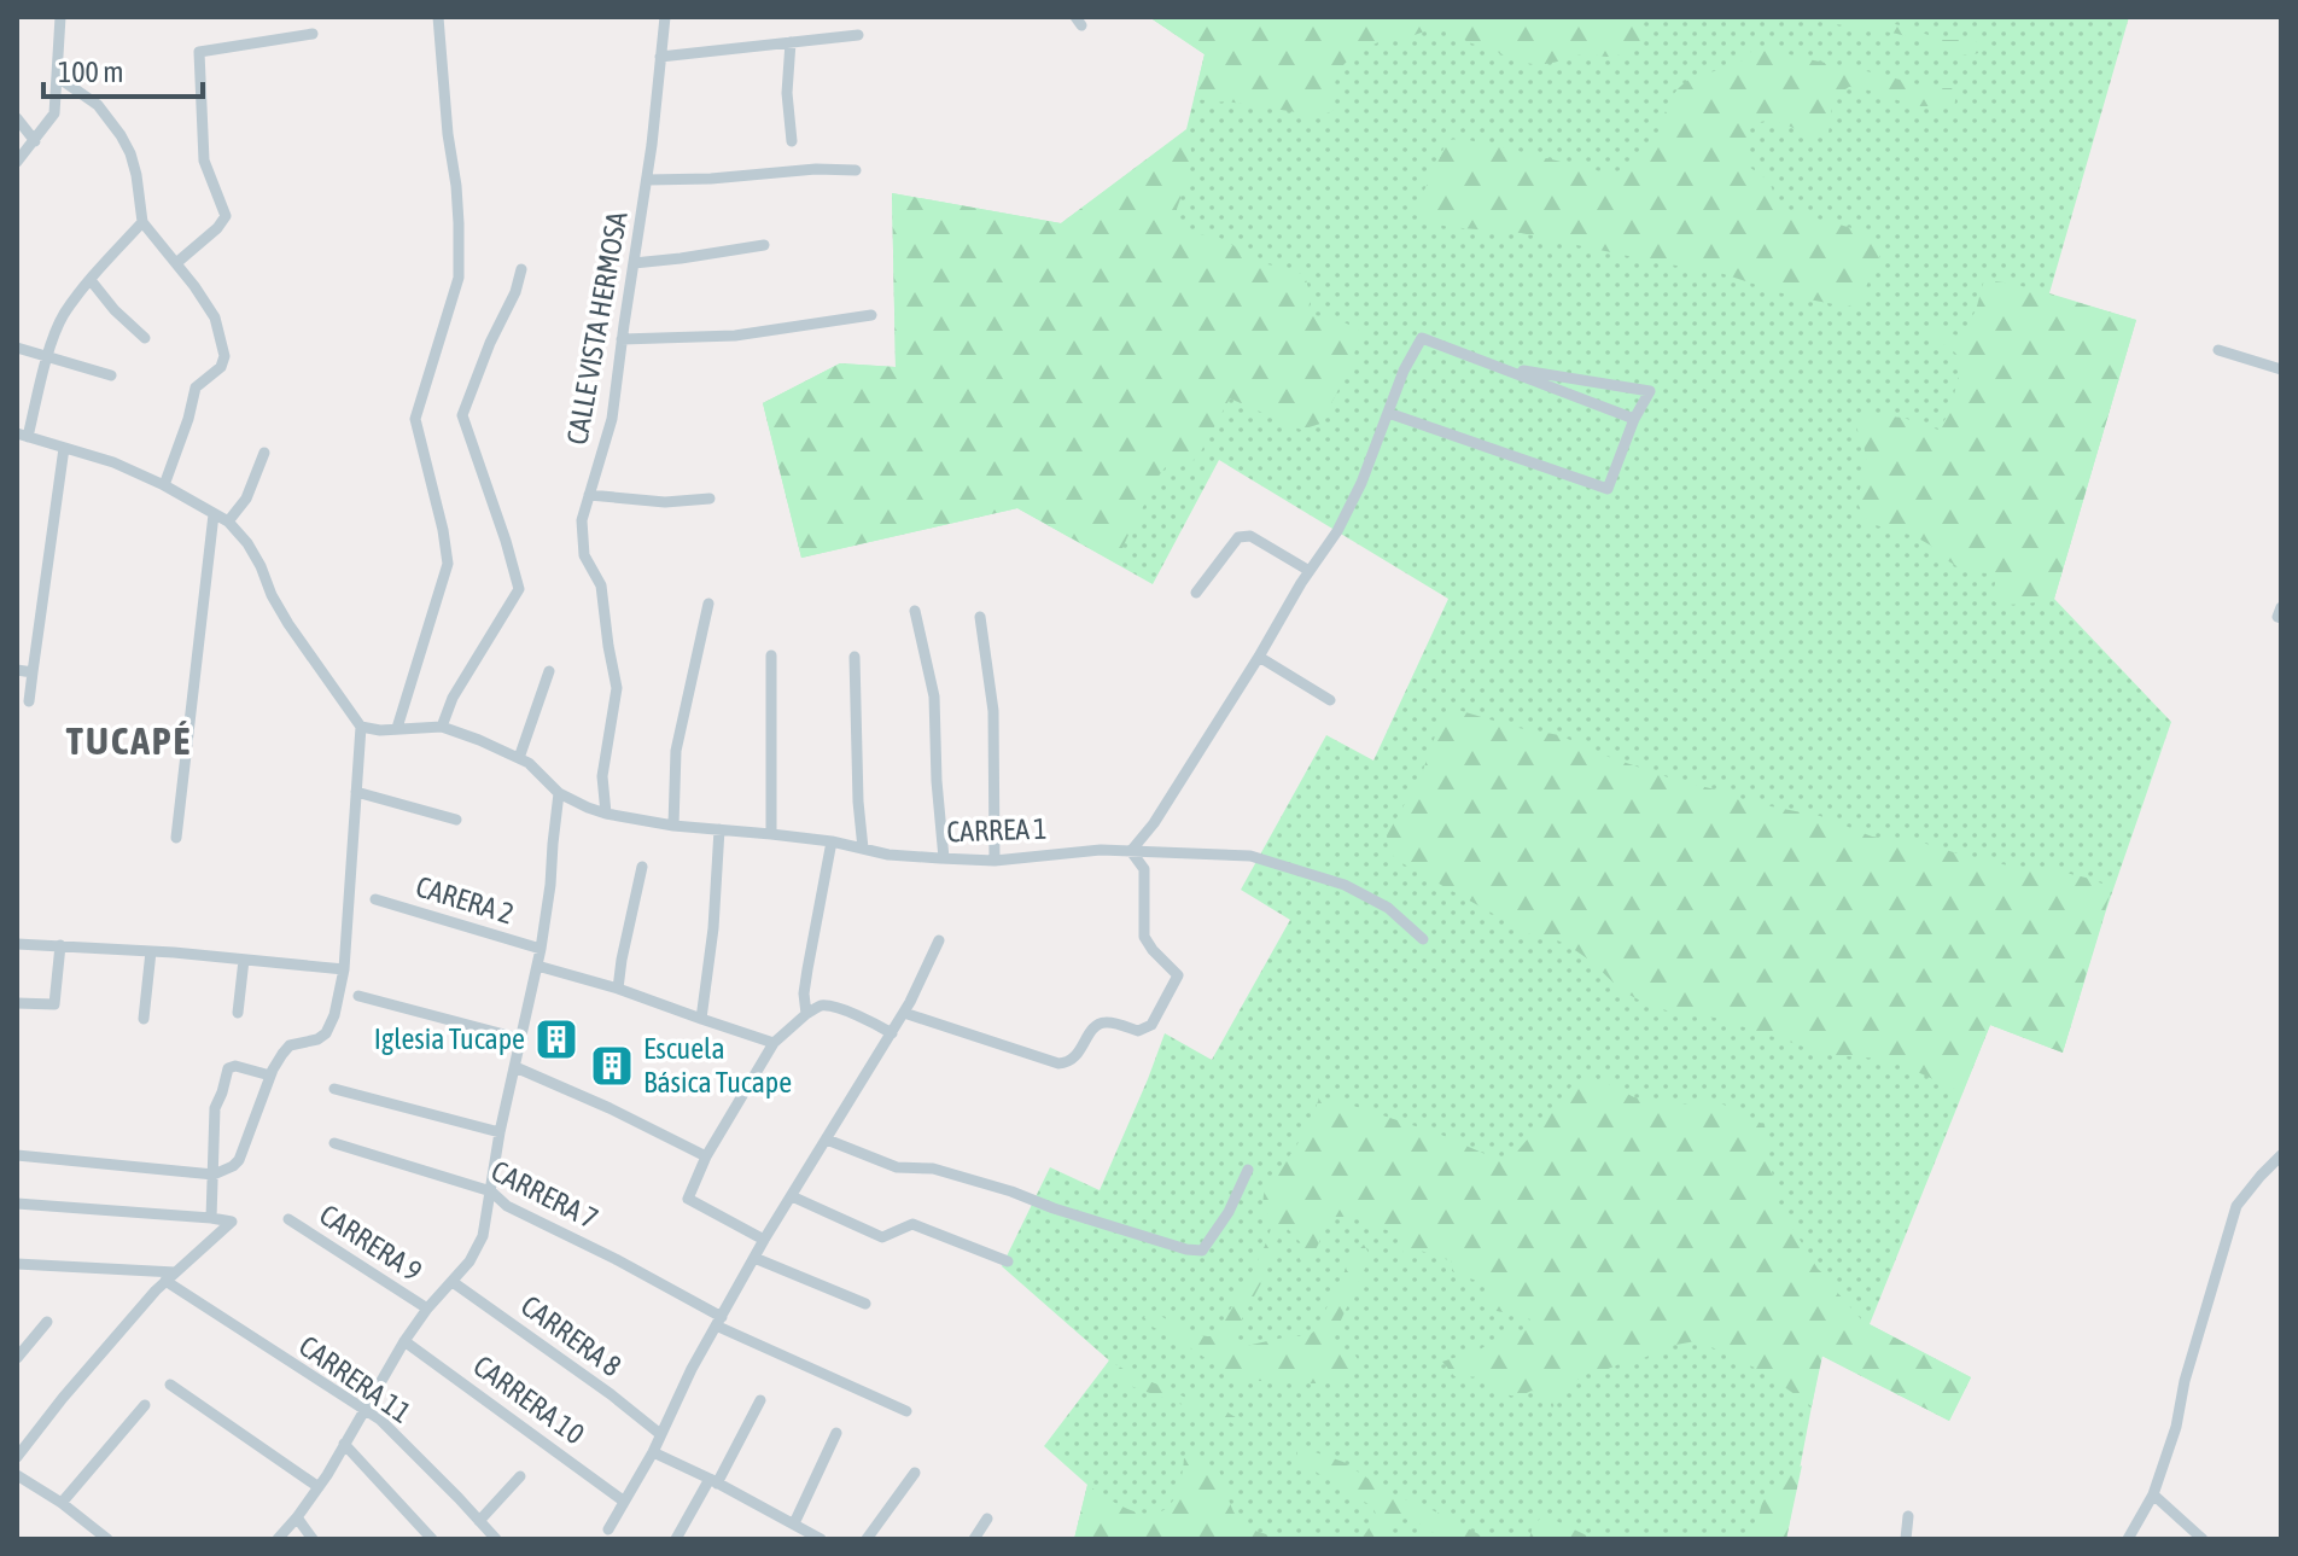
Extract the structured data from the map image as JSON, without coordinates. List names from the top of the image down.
{
  "streets": {
    "street": [
      "CALLE VISTA HERMOSA",
      "CARREA 1",
      "CARERA 2",
      "CARRERA 7",
      "CARRERA 9",
      "CARRERA 8",
      "CARRERA 11",
      "CARRERA 10"
    ]
  },
  "crossings": [
    ["CALLE VISTA HERMOSA", "CARREA 1"]
  ],
  "districts": ["TUCAPÉ"],
  "places": {
    "building": ["Iglesia Tucape", "Escuela Básica Tucape"]
  },
  "scale_bar": "100 m"
}
